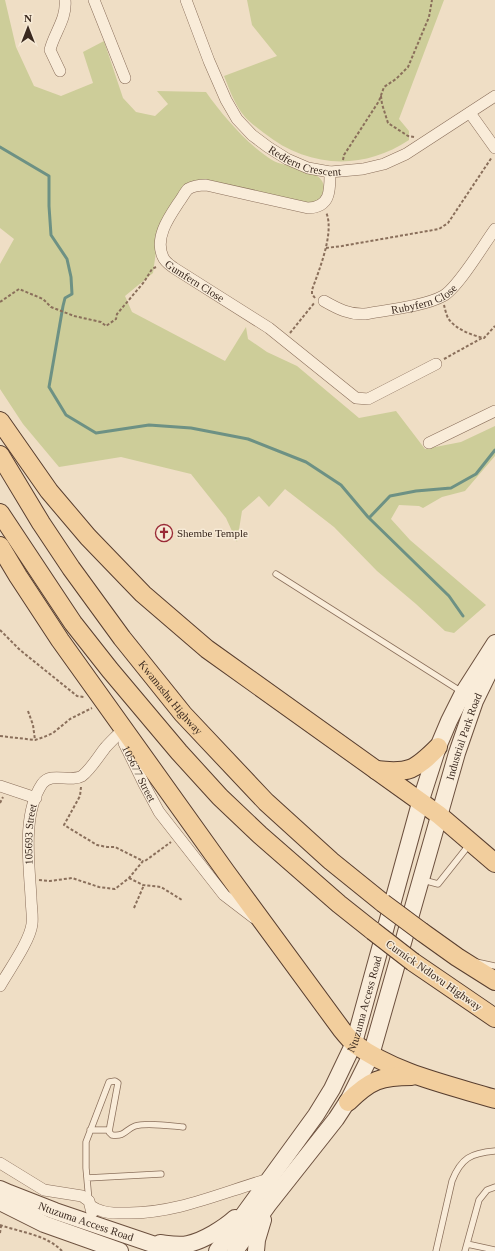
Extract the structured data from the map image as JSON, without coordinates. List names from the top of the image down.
{
  "streets": {
    "main road": ["Kwamashu Highway", "Curnick Ndlovu Highway"],
    "street": [
      "Redfern Crescent",
      "Gumfern Close",
      "Rubyfern Close",
      "Industrial Park Road",
      "105677 Street",
      "105693 Street",
      "Ntuzuma Access Road"
    ]
  },
  "crossings": [
    ["Industrial Park Road", "Ntuzuma Access Road"]
  ],
  "places": {
    "church": ["Shembe Temple"]
  },
  "north": "top"
}
